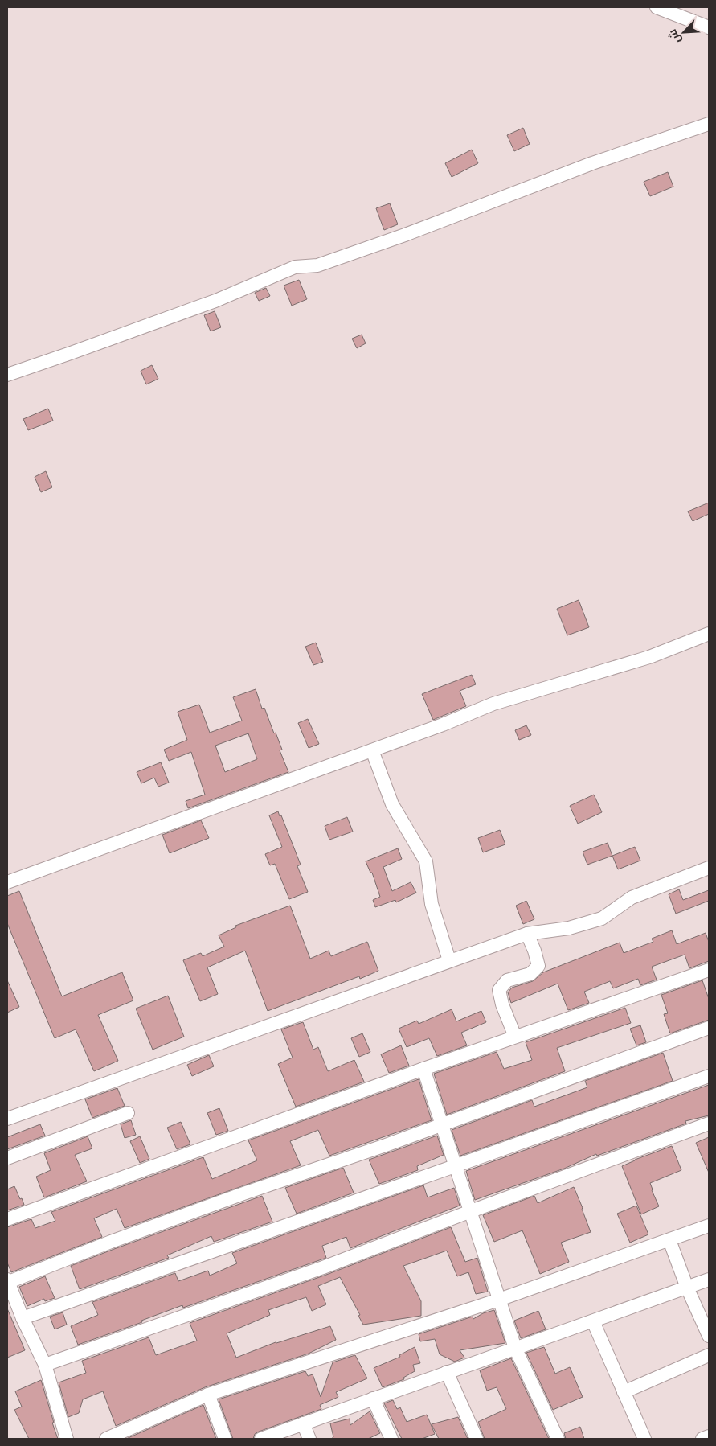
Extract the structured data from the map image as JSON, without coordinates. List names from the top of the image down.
{
  "north": "bottom left"
}
